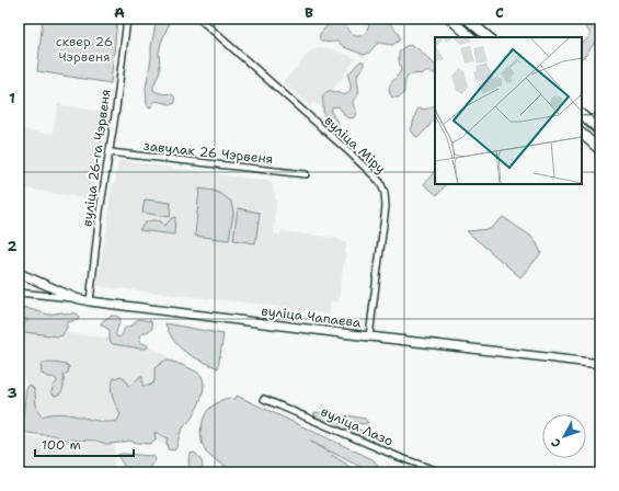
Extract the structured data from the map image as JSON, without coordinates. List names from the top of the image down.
{
  "streets": {
    "street": [
      "вуліца Міру",
      "завулак 26 Чэрвеня",
      "вуліца 26-га Чэрвеня",
      "вуліца Чапаева",
      "вуліца Лазо"
    ]
  },
  "crossings": [
    ["вуліца Міру", "вуліца Чапаева"],
    ["завулак 26 Чэрвеня", "вуліца 26-га Чэрвеня"],
    ["вуліца 26-га Чэрвеня", "вуліца Чапаева"]
  ],
  "parks": ["сквер 26 Чэрвеня"],
  "scale_bar": "100 m",
  "north": "bottom left",
  "grid": {
    "columns": ["A", "B", "C"],
    "rows": ["1", "2", "3"]
  }
}
